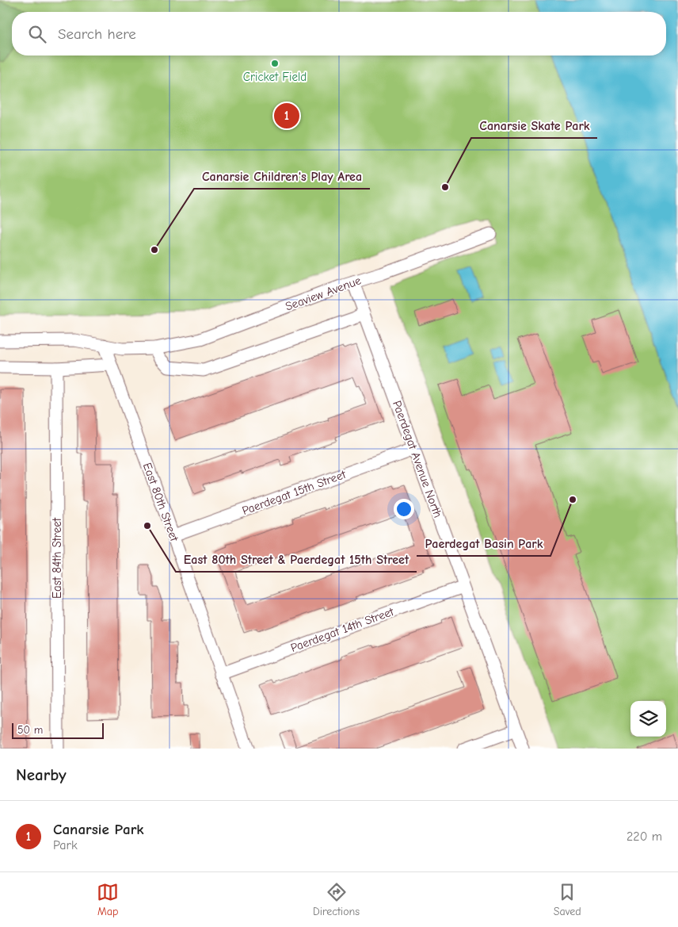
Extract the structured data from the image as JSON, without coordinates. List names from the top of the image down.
{
  "streets": {
    "street": [
      "Seaview Avenue",
      "Paerdegat Avenue North",
      "Paerdegat 15th Street",
      "East 80th Street",
      "East 84th Street",
      "Paerdegat 14th Street"
    ]
  },
  "crossings": [
    ["Seaview Avenue", "Paerdegat Avenue North"],
    ["Seaview Avenue", "East 80th Street"],
    ["Paerdegat Avenue North", "Paerdegat 15th Street"],
    ["Paerdegat Avenue North", "Paerdegat 14th Street"],
    ["Paerdegat 15th Street", "East 80th Street"],
    ["East 80th Street", "Paerdegat 14th Street"]
  ],
  "places": [
    "Cricket Field",
    "Canarsie Skate Park",
    "Canarsie Children's Play Area",
    "Paerdegat Basin Park",
    "East 80th Street & Paerdegat 15th Street"
  ],
  "scale_bar": "50 m",
  "page": {
    "search": "Search here",
    "pins": "1",
    "scale": "50 m",
    "heading": "Nearby",
    "list": [
      {
        "mark": "1",
        "name": "Canarsie Park",
        "note": "Park",
        "value": "220 m"
      }
    ],
    "nav": ["Map", "Directions", "Saved"]
  }
}
